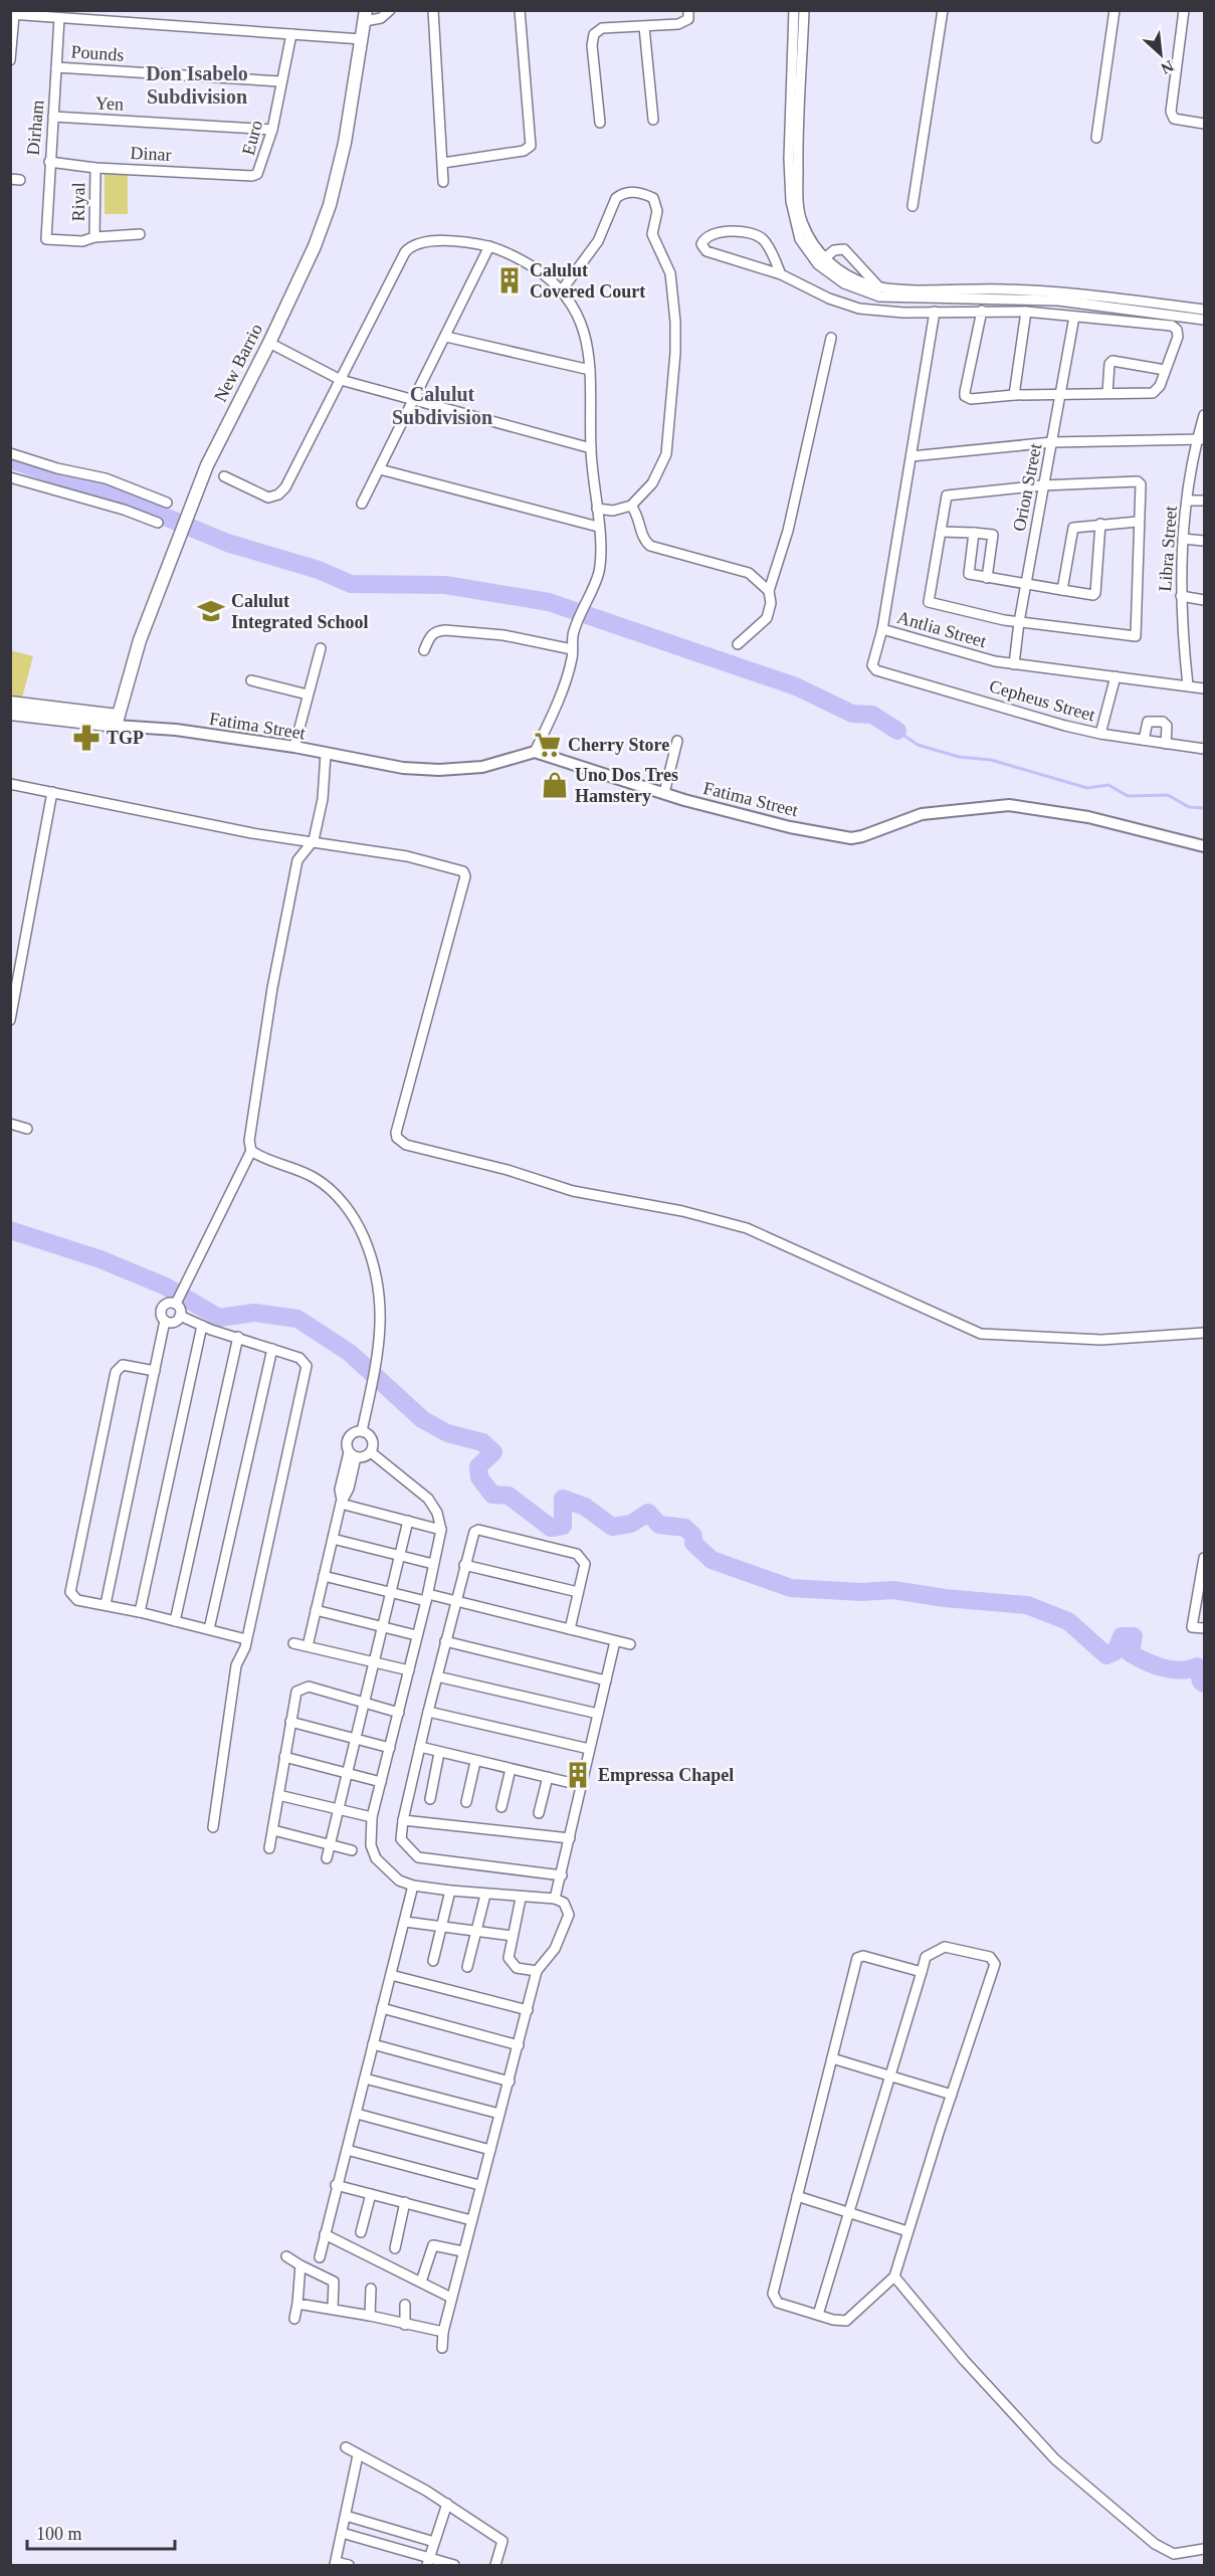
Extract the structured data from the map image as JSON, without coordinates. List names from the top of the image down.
{
  "streets": {
    "main road": ["New Barrio"],
    "street": [
      "Pounds",
      "Yen",
      "Dirham",
      "Euro",
      "Dinar",
      "Riyal",
      "Orion Street",
      "Libra Street",
      "Antlia Street",
      "Cepheus Street",
      "Fatima Street"
    ]
  },
  "crossings": [
    ["Pounds", "Dirham"],
    ["Pounds", "Euro"],
    ["Yen", "Dirham"],
    ["Yen", "Euro"],
    ["Dirham", "Dinar"],
    ["Dirham", "Riyal"],
    ["Euro", "Dinar"],
    ["Dinar", "Riyal"],
    ["New Barrio", "Fatima Street"],
    ["Orion Street", "Antlia Street"],
    ["Libra Street", "Antlia Street"],
    ["Antlia Street", "Cepheus Street"]
  ],
  "districts": ["Don Isabelo Subdivision", "Calulut Subdivision"],
  "places": {
    "building": ["Calulut Covered Court", "Empressa Chapel"],
    "school or university": ["Calulut Integrated School"],
    "pharmacy": ["TGP"],
    "supermarket": ["Cherry Store"],
    "shop": ["Uno Dos Tres Hamstery"]
  },
  "scale_bar": "100 m",
  "north": "bottom right"
}
